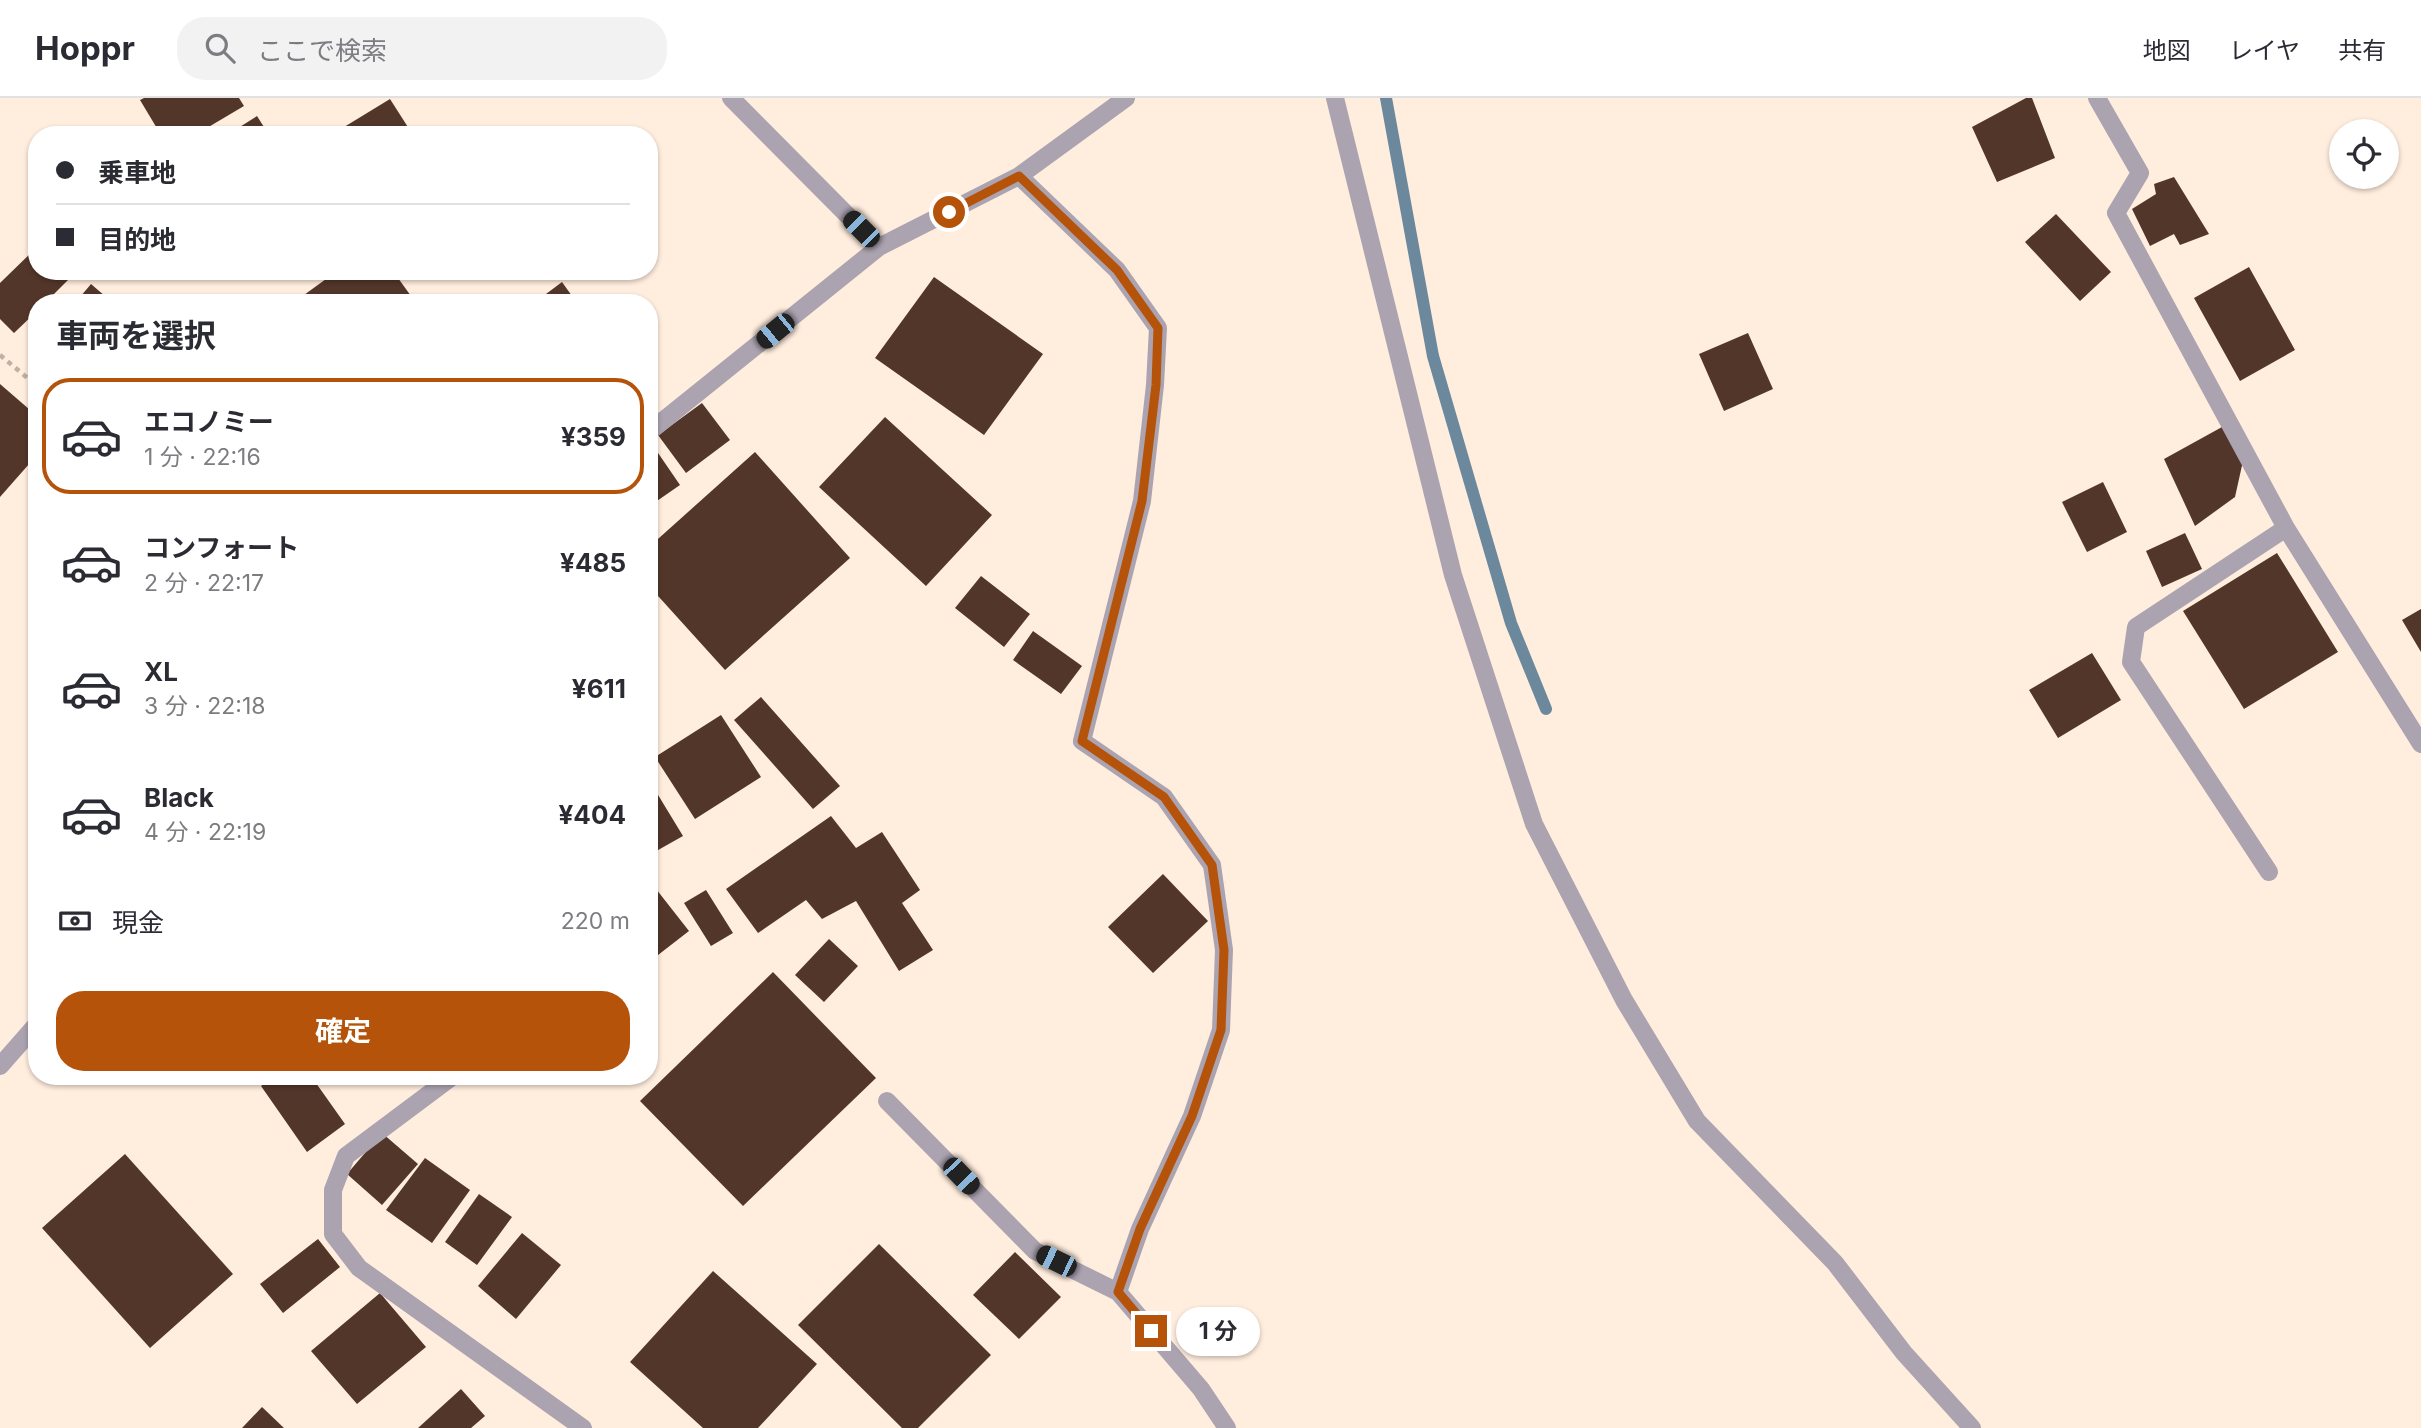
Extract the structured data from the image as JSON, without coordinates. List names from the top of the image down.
{
  "page": {
    "header": "Hoppr",
    "search": "ここで検索",
    "nav": ["地図", "レイヤ", "共有"],
    "banner": ["乗車地", "目的地"],
    "heading": "車両を選択",
    "list": [
      {
        "name": "エコノミー",
        "note": "1 分 · 22:16",
        "value": "¥359"
      },
      {
        "name": "コンフォート",
        "note": "2 分 · 22:17",
        "value": "¥485"
      },
      {
        "name": "XL",
        "note": "3 分 · 22:18",
        "value": "¥611"
      },
      {
        "name": "Black",
        "note": "4 分 · 22:19",
        "value": "¥404"
      }
    ],
    "pay": ["現金", "220 m"],
    "buttons": "確定",
    "bubble": "1 分"
  }
}
